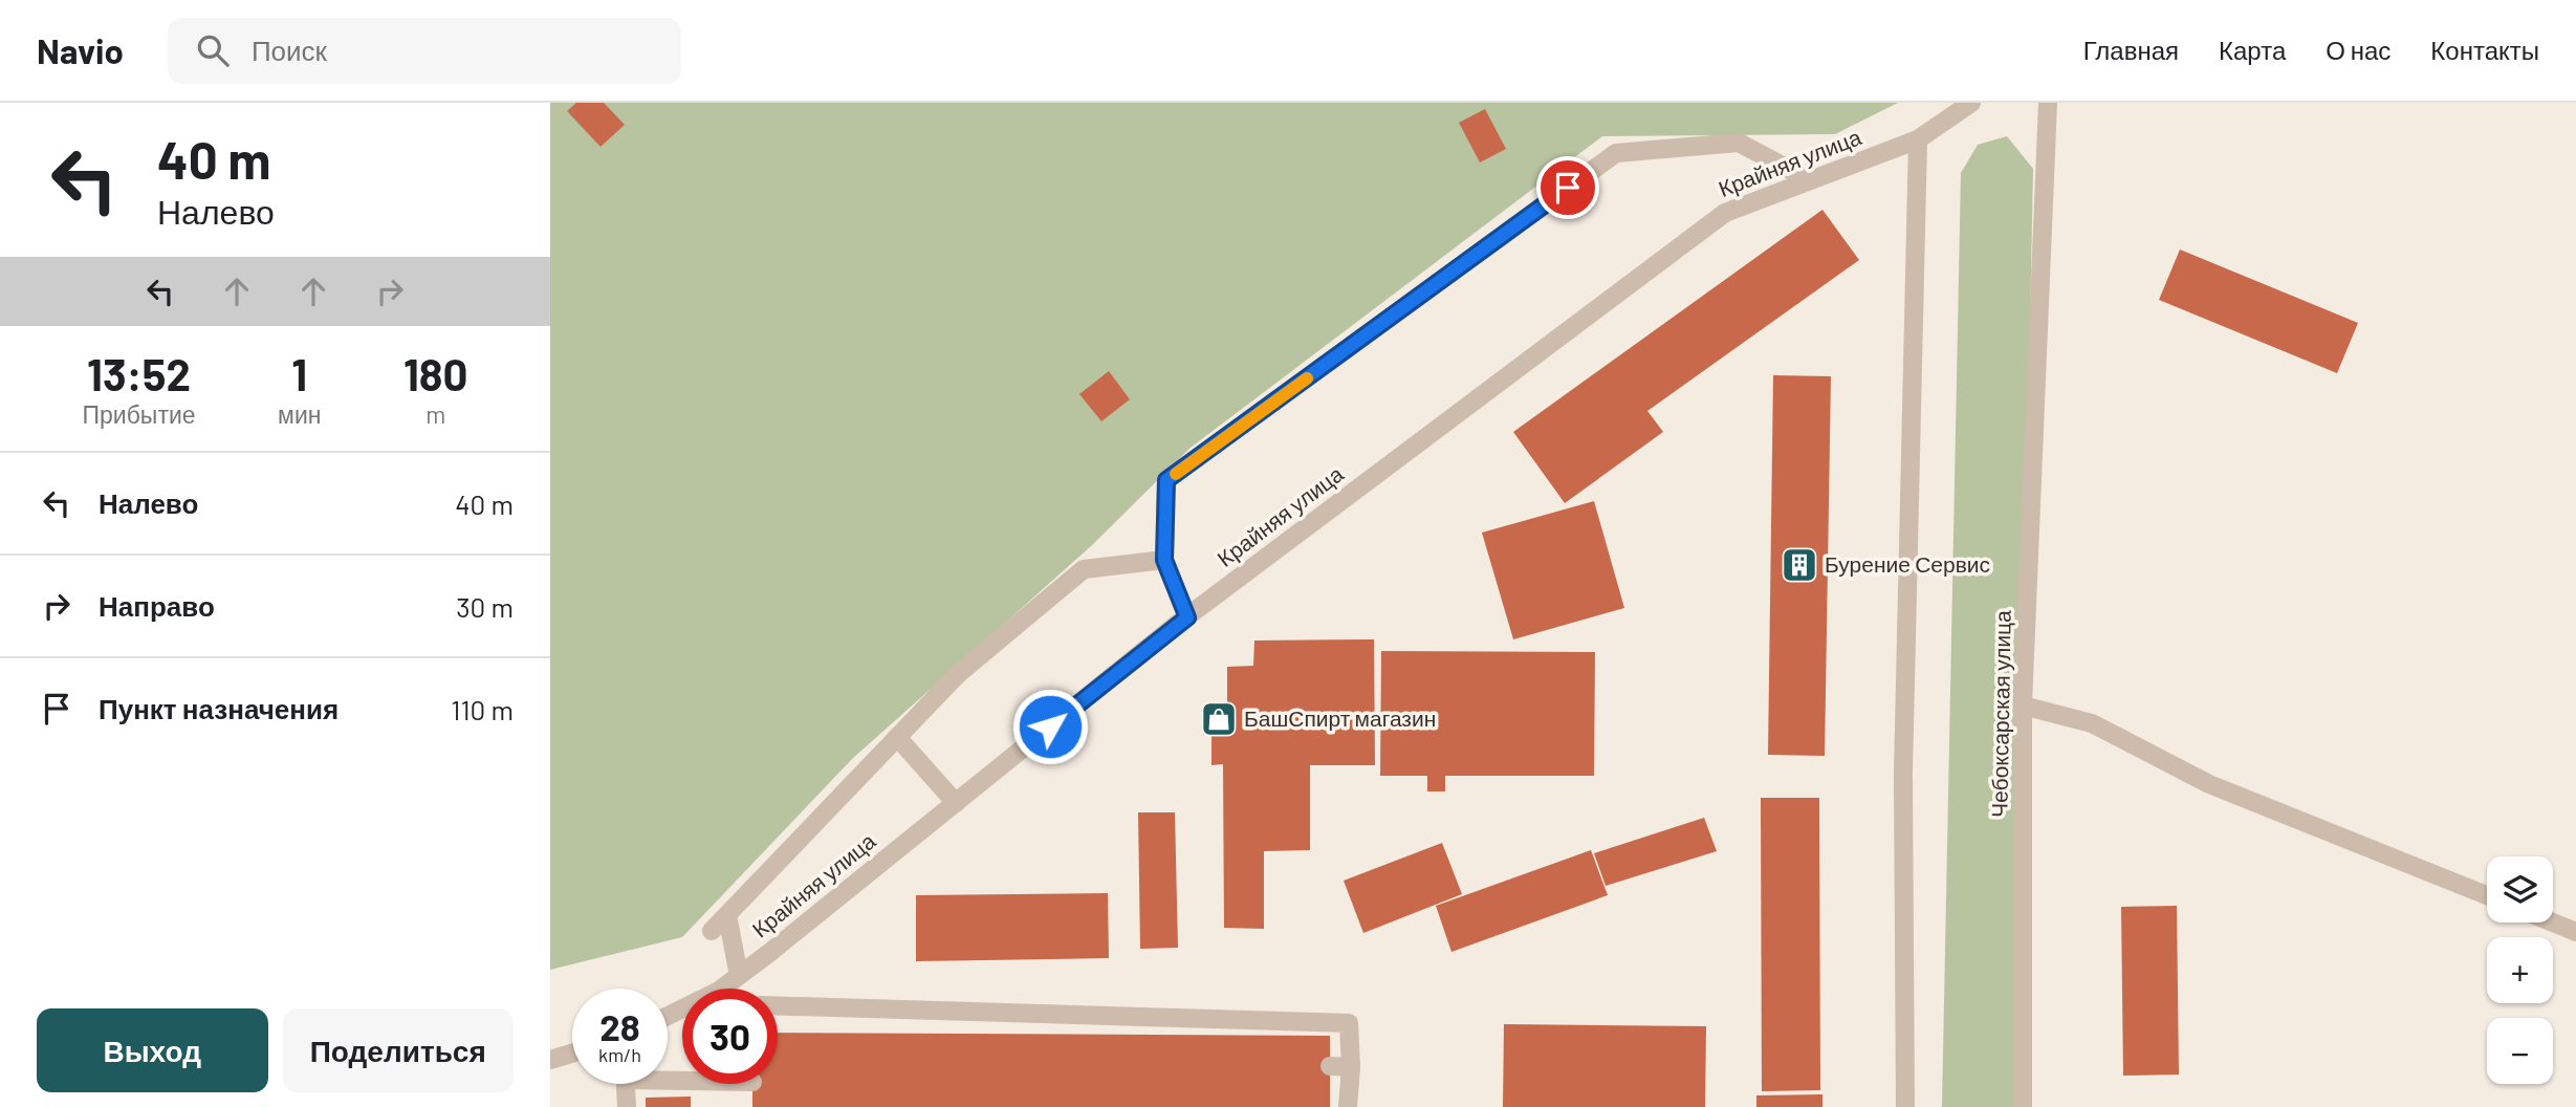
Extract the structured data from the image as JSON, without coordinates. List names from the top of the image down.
{
  "streets": {
    "street": ["Крайняя улица", "Чебоксарская улица"]
  },
  "places": {
    "building": ["Бурение Сервис"],
    "shop": ["БашСпирт магазин"]
  },
  "page": {
    "header": "Navio",
    "search": "Поиск",
    "nav": [
      "Главная",
      "Карта",
      "О нас",
      "Контакты"
    ],
    "turn": ["40 m", "Налево"],
    "eta": [
      "13:52",
      "Прибытие",
      "1",
      "мин",
      "180",
      "m"
    ],
    "list": [
      {
        "name": "Налево",
        "value": "40 m"
      },
      {
        "name": "Направо",
        "value": "30 m"
      },
      {
        "name": "Пункт назначения",
        "value": "110 m"
      }
    ],
    "map_buttons": ["+", "−"],
    "speed": "28 km/h",
    "limit": "30",
    "buttons": ["Выход", "Поделиться"]
  }
}
